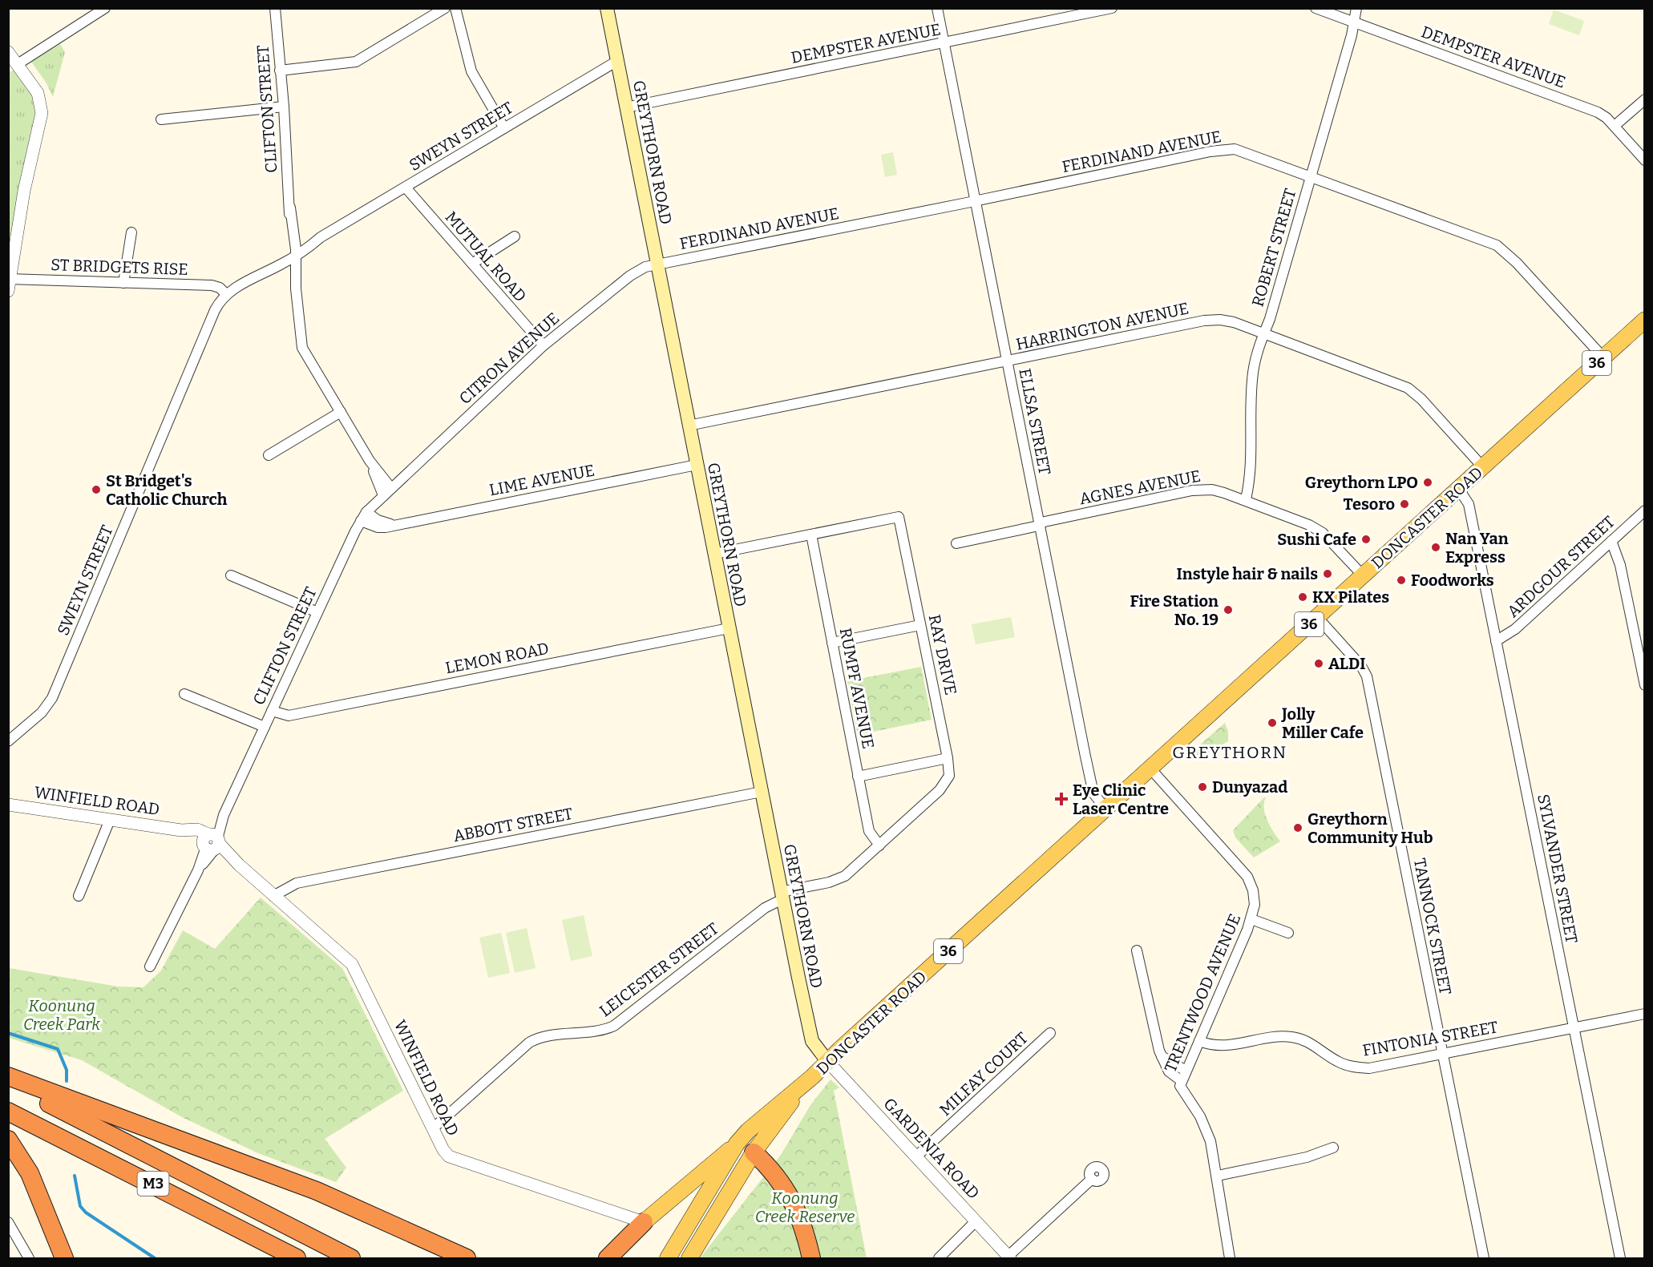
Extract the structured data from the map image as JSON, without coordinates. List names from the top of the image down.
{
  "streets": {
    "highway": ["36", "M3"],
    "main road": ["GREYTHORN ROAD", "DONCASTER ROAD"],
    "street": [
      "DEMPSTER AVENUE",
      "CLIFTON STREET",
      "SWEYN STREET",
      "FERDINAND AVENUE",
      "ROBERT STREET",
      "MUTUAL ROAD",
      "ST BRIDGETS RISE",
      "HARRINGTON AVENUE",
      "CITRON AVENUE",
      "ELLSA STREET",
      "LIME AVENUE",
      "AGNES AVENUE",
      "ARDGOUR STREET",
      "RAY DRIVE",
      "LEMON ROAD",
      "RUMPF AVENUE",
      "WINFIELD ROAD",
      "ABBOTT STREET",
      "SYLVANDER STREET",
      "TANNOCK STREET",
      "LEICESTER STREET",
      "TRENTWOOD AVENUE",
      "FINTONIA STREET",
      "MILFAY COURT",
      "GARDENIA ROAD"
    ]
  },
  "crossings": [
    ["DEMPSTER AVENUE", "GREYTHORN ROAD"],
    ["DEMPSTER AVENUE", "ROBERT STREET"],
    ["DEMPSTER AVENUE", "ELLSA STREET"],
    ["CLIFTON STREET", "SWEYN STREET"],
    ["CLIFTON STREET", "CITRON AVENUE"],
    ["CLIFTON STREET", "LIME AVENUE"],
    ["CLIFTON STREET", "LEMON ROAD"],
    ["CLIFTON STREET", "WINFIELD ROAD"],
    ["SWEYN STREET", "GREYTHORN ROAD"],
    ["SWEYN STREET", "MUTUAL ROAD"],
    ["SWEYN STREET", "ST BRIDGETS RISE"],
    ["FERDINAND AVENUE", "GREYTHORN ROAD"],
    ["FERDINAND AVENUE", "ROBERT STREET"],
    ["FERDINAND AVENUE", "CITRON AVENUE"],
    ["FERDINAND AVENUE", "ELLSA STREET"],
    ["FERDINAND AVENUE", "DONCASTER ROAD"],
    ["GREYTHORN ROAD", "HARRINGTON AVENUE"],
    ["GREYTHORN ROAD", "CITRON AVENUE"],
    ["GREYTHORN ROAD", "LIME AVENUE"],
    ["GREYTHORN ROAD", "DONCASTER ROAD"],
    ["GREYTHORN ROAD", "RAY DRIVE"],
    ["GREYTHORN ROAD", "LEMON ROAD"],
    ["GREYTHORN ROAD", "ABBOTT STREET"],
    ["GREYTHORN ROAD", "LEICESTER STREET"],
    ["GREYTHORN ROAD", "GARDENIA ROAD"],
    ["ROBERT STREET", "HARRINGTON AVENUE"],
    ["ROBERT STREET", "AGNES AVENUE"],
    ["MUTUAL ROAD", "CITRON AVENUE"],
    ["HARRINGTON AVENUE", "ELLSA STREET"],
    ["HARRINGTON AVENUE", "DONCASTER ROAD"],
    ["36", "DONCASTER ROAD"],
    ["36", "WINFIELD ROAD"],
    ["ELLSA STREET", "AGNES AVENUE"],
    ["ELLSA STREET", "DONCASTER ROAD"],
    ["AGNES AVENUE", "DONCASTER ROAD"],
    ["DONCASTER ROAD", "WINFIELD ROAD"],
    ["DONCASTER ROAD", "SYLVANDER STREET"],
    ["DONCASTER ROAD", "TANNOCK STREET"],
    ["DONCASTER ROAD", "TRENTWOOD AVENUE"],
    ["DONCASTER ROAD", "GARDENIA ROAD"],
    ["ARDGOUR STREET", "SYLVANDER STREET"],
    ["RAY DRIVE", "RUMPF AVENUE"],
    ["RAY DRIVE", "LEICESTER STREET"],
    ["WINFIELD ROAD", "ABBOTT STREET"],
    ["WINFIELD ROAD", "LEICESTER STREET"],
    ["SYLVANDER STREET", "FINTONIA STREET"],
    ["TANNOCK STREET", "FINTONIA STREET"],
    ["TRENTWOOD AVENUE", "FINTONIA STREET"],
    ["MILFAY COURT", "GARDENIA ROAD"]
  ],
  "districts": ["GREYTHORN"],
  "parks": ["Koonung Creek Park", "Koonung Creek Reserve"],
  "places": {
    "other": [
      "Greythorn LPO",
      "St Bridget's Catholic Church",
      "Tesoro",
      "Sushi Cafe",
      "Nan Yan Express",
      "Instyle hair & nails",
      "Foodworks",
      "KX Pilates",
      "Fire Station No. 19",
      "ALDI",
      "Jolly Miller Cafe",
      "Dunyazad",
      "Greythorn Community Hub"
    ],
    "health": ["Eye Clinic Laser Centre"]
  }
}
